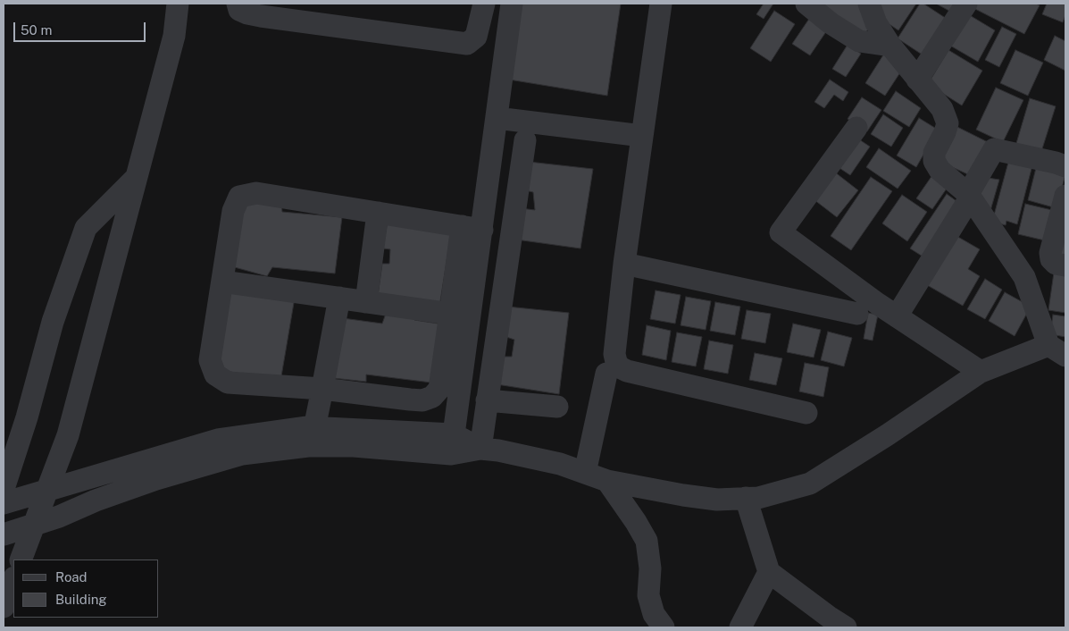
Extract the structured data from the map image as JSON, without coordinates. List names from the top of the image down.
{
  "legend": ["Road", "Building"],
  "scale_bar": "50 m"
}
